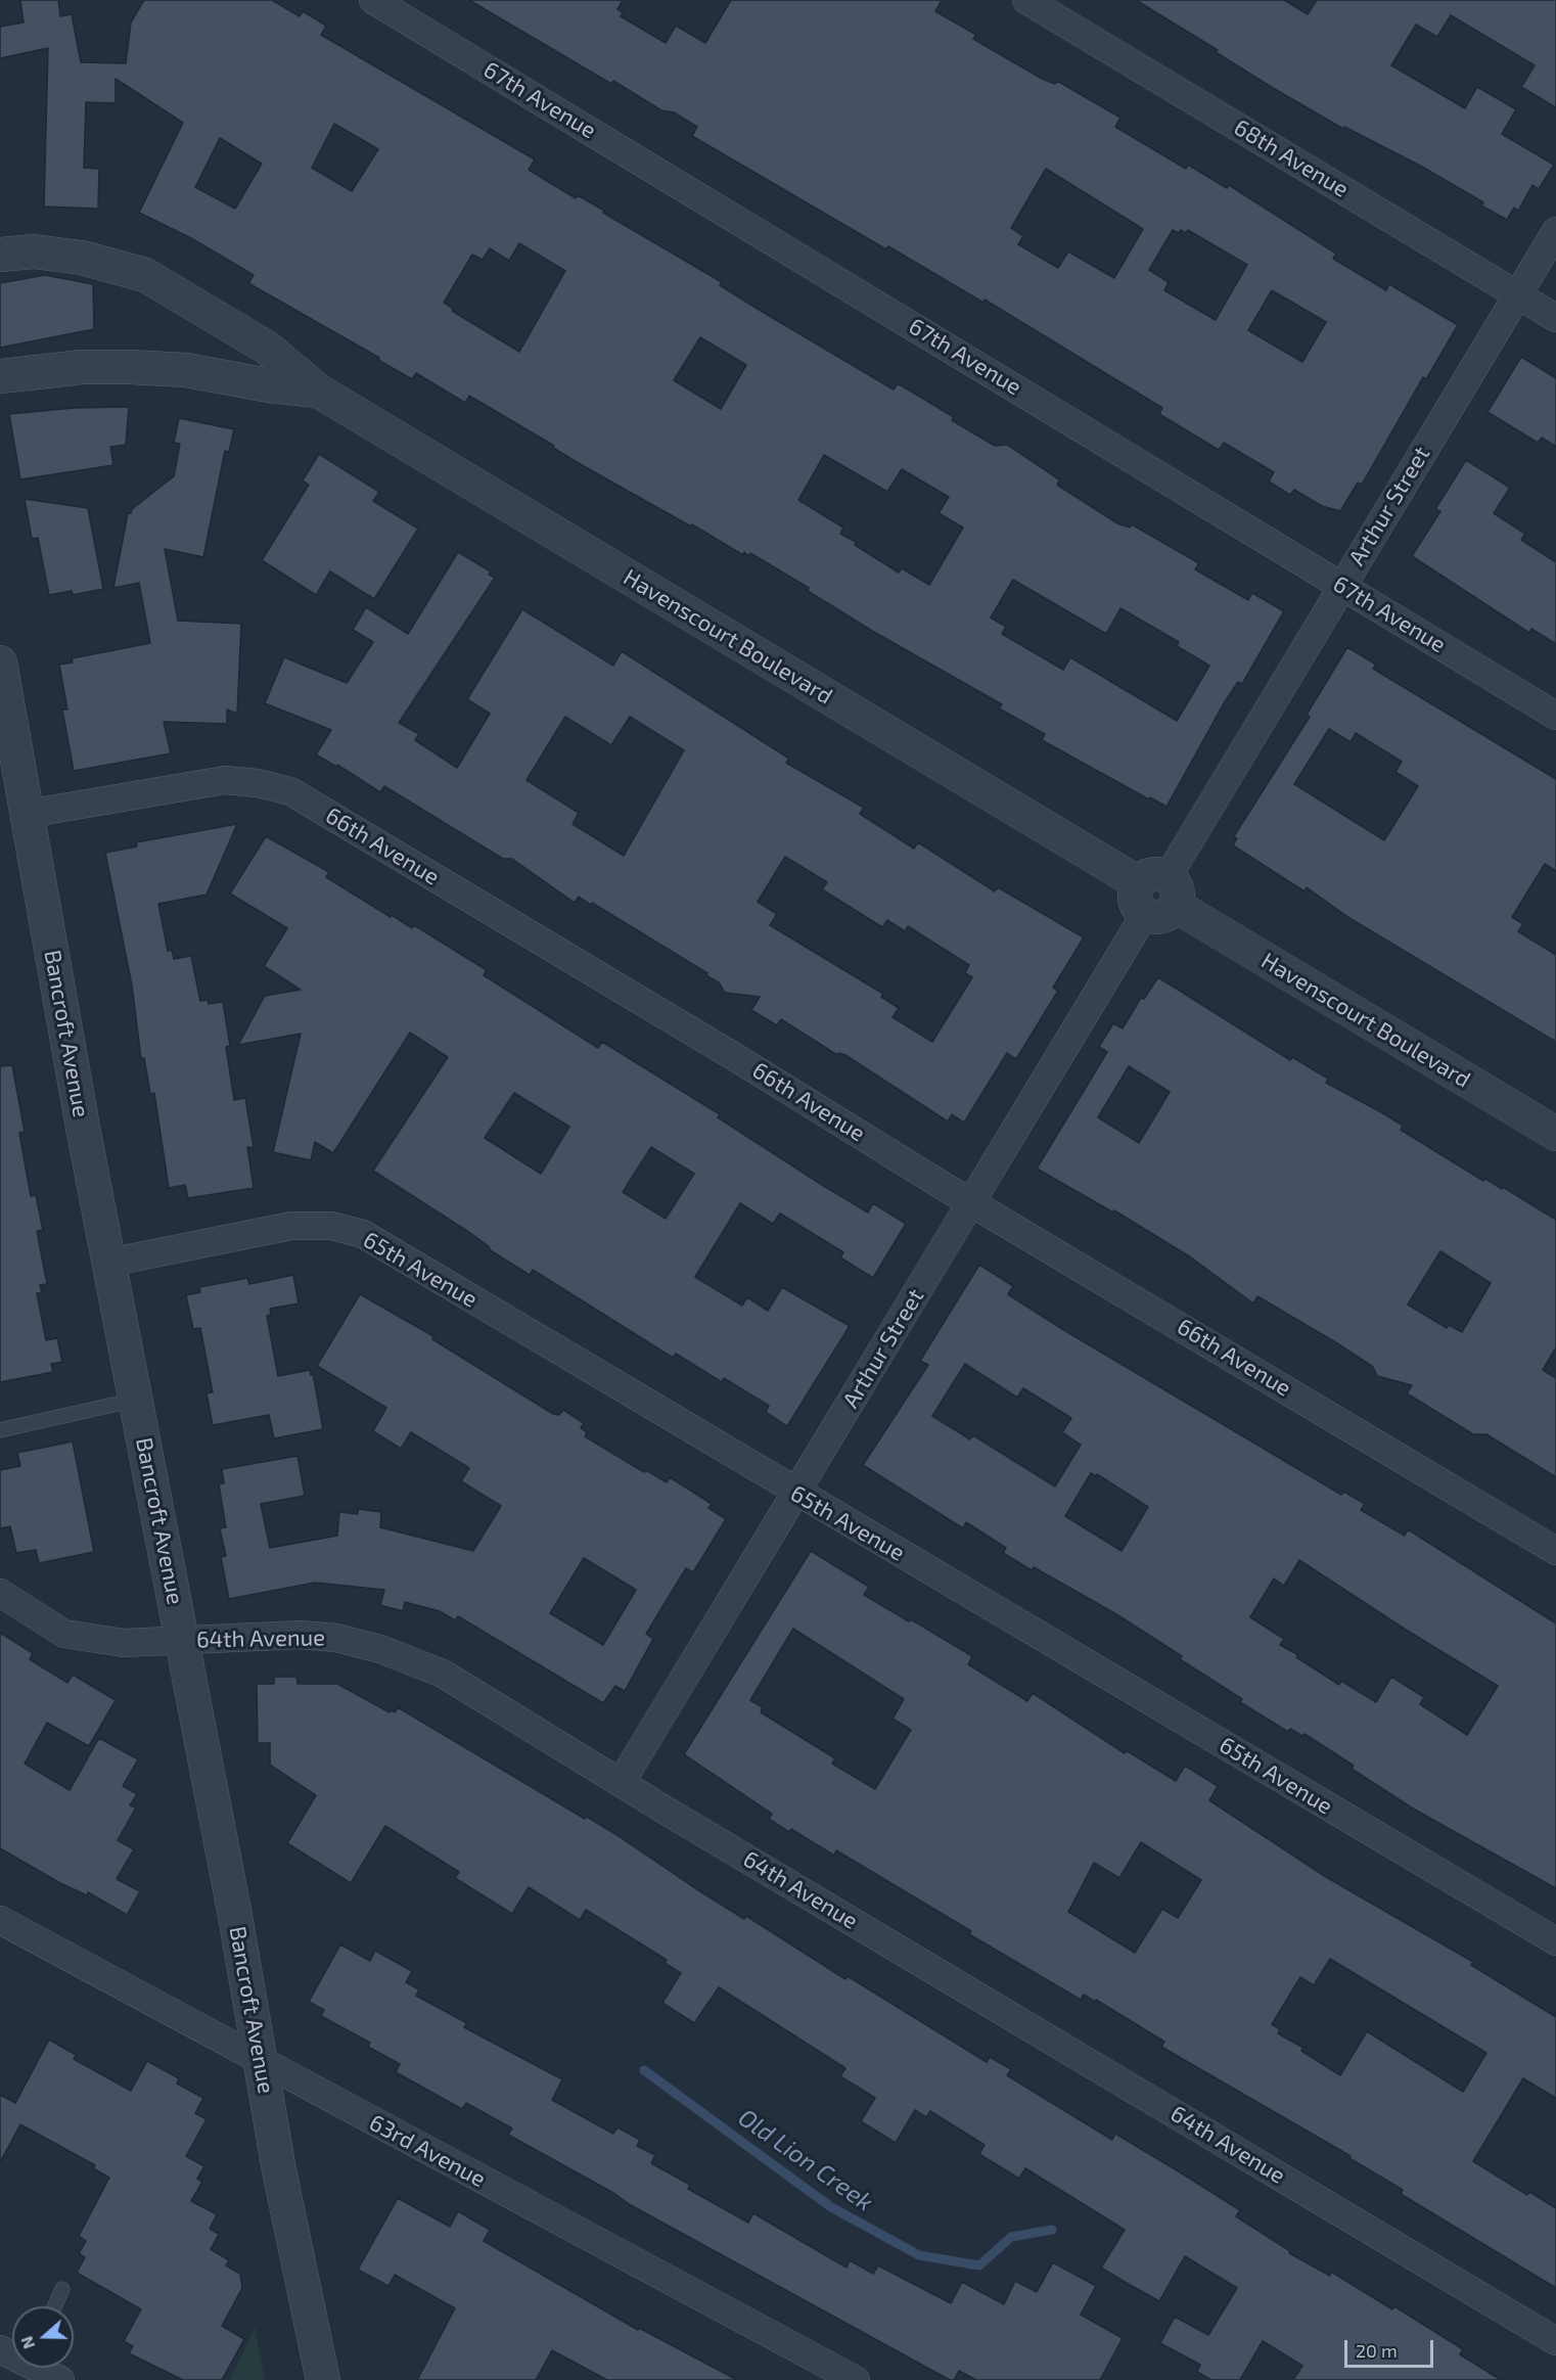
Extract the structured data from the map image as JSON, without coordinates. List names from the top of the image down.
{
  "streets": {
    "street": [
      "67th Avenue",
      "68th Avenue",
      "Arthur Street",
      "Havenscourt Boulevard",
      "66th Avenue",
      "Bancroft Avenue",
      "65th Avenue",
      "64th Avenue",
      "63rd Avenue"
    ]
  },
  "crossings": [
    ["67th Avenue", "Arthur Street"],
    ["68th Avenue", "Arthur Street"],
    ["Arthur Street", "Havenscourt Boulevard"],
    ["Arthur Street", "66th Avenue"],
    ["Arthur Street", "65th Avenue"],
    ["Arthur Street", "64th Avenue"],
    ["66th Avenue", "Bancroft Avenue"],
    ["Bancroft Avenue", "65th Avenue"],
    ["Bancroft Avenue", "64th Avenue"],
    ["Bancroft Avenue", "63rd Avenue"]
  ],
  "water": ["Old Lion Creek"],
  "scale_bar": "20 m",
  "north": "left"
}
